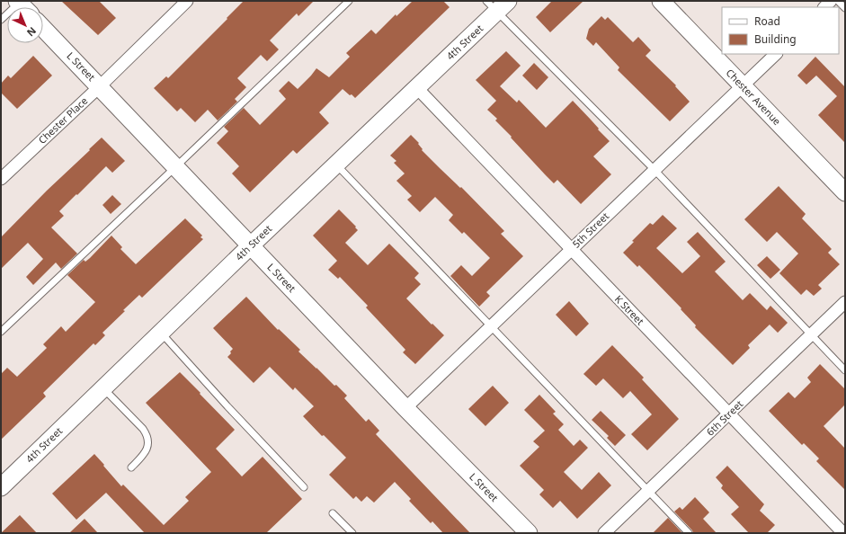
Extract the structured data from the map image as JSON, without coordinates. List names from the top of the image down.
{
  "streets": {
    "street": [
      "4th Street",
      "L Street",
      "Chester Avenue",
      "Chester Place",
      "5th Street",
      "K Street",
      "6th Street"
    ]
  },
  "crossings": [
    ["4th Street", "L Street"],
    ["4th Street", "K Street"],
    ["L Street", "Chester Place"],
    ["L Street", "5th Street"],
    ["Chester Avenue", "5th Street"],
    ["5th Street", "K Street"],
    ["K Street", "6th Street"]
  ],
  "legend": ["Road", "Building"],
  "north": "bottom right"
}
